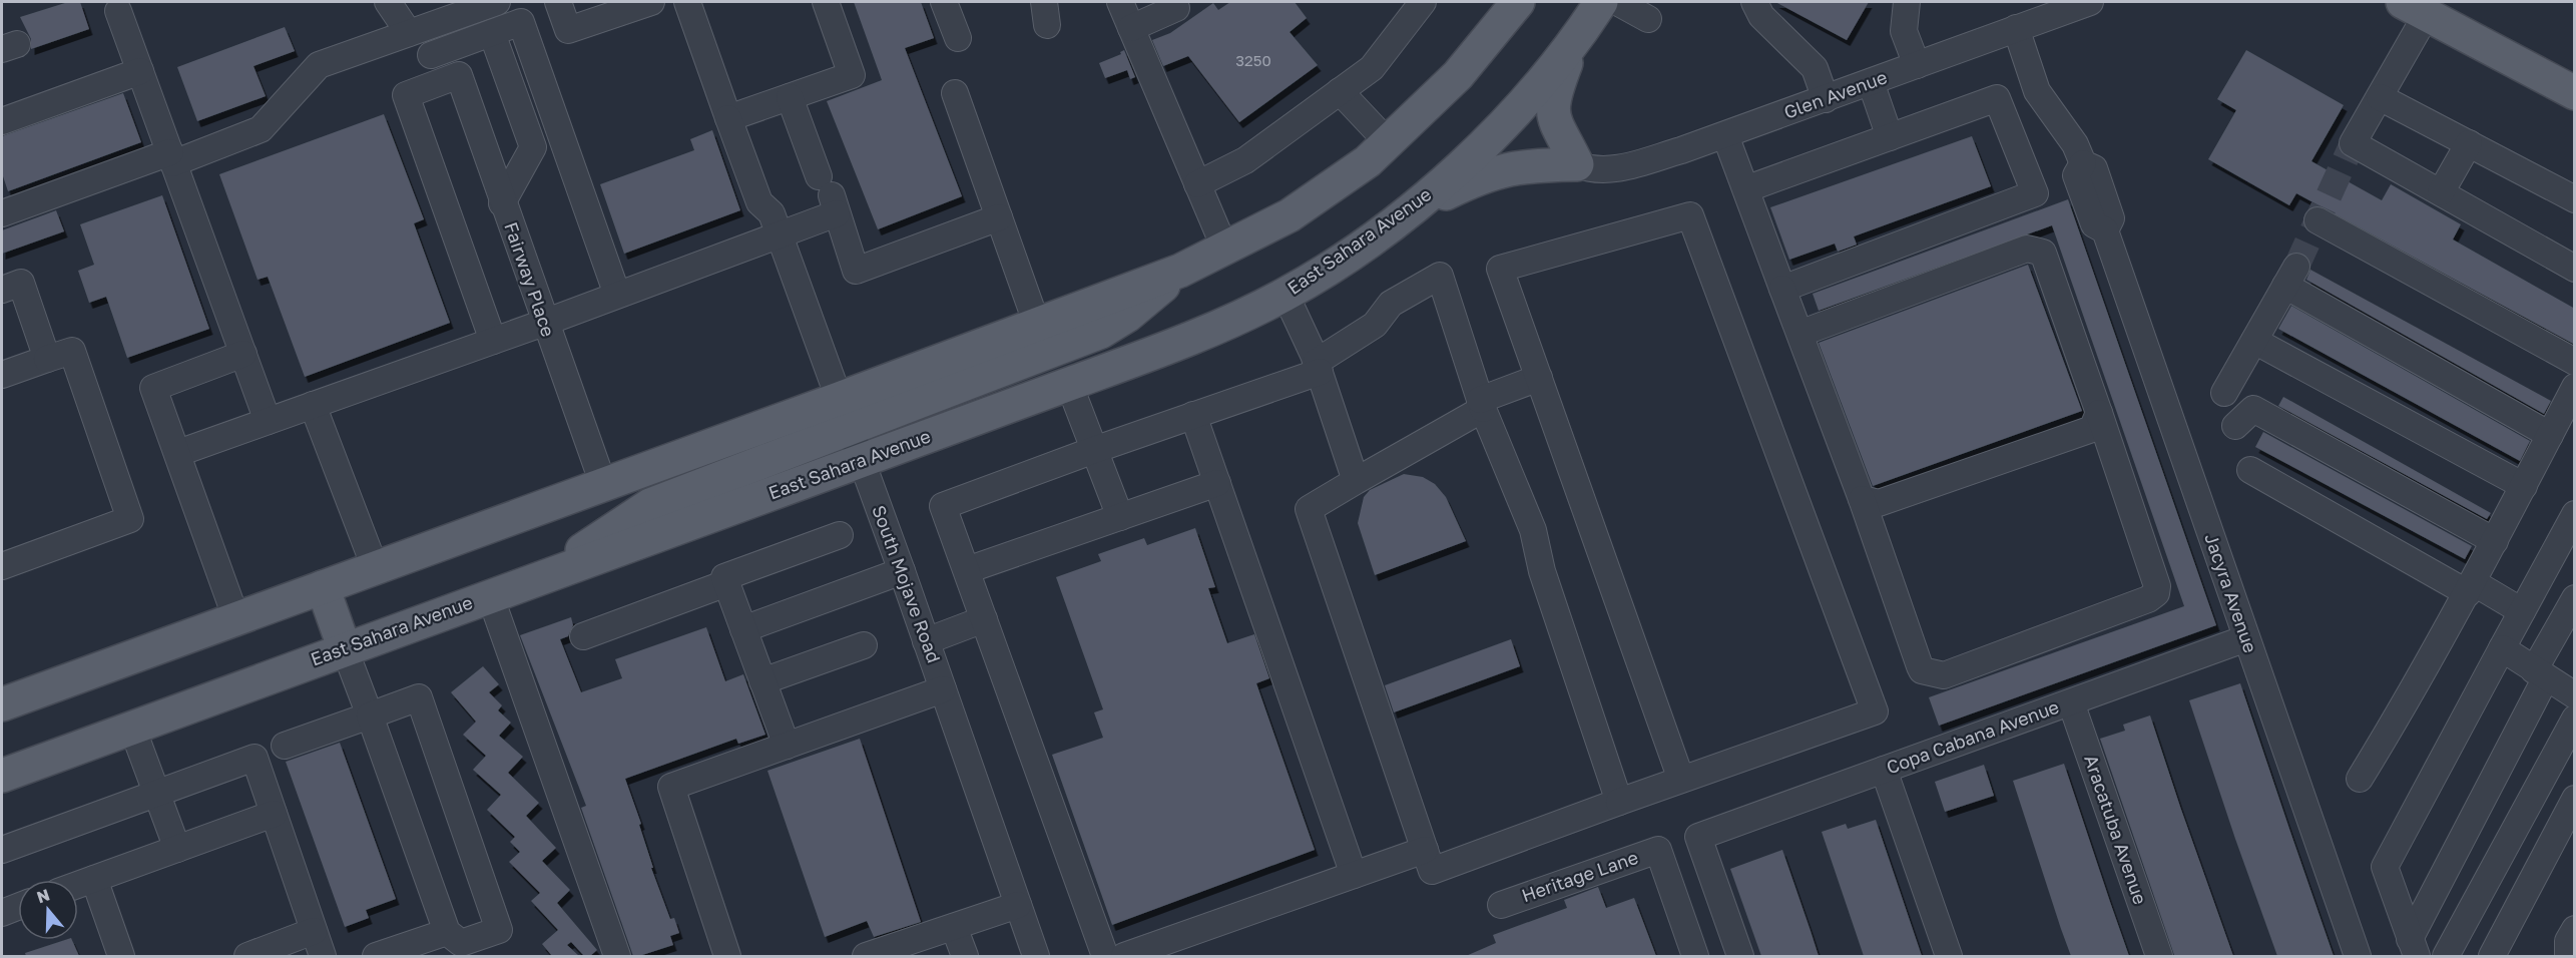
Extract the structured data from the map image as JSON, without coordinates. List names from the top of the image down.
{
  "streets": {
    "main road": ["East Sahara Avenue"],
    "street": [
      "Glen Avenue",
      "Fairway Place",
      "South Mojave Road",
      "Jacyra Avenue",
      "Copa Cabana Avenue",
      "Aracatuba Avenue",
      "Heritage Lane"
    ]
  },
  "crossings": [
    ["Glen Avenue", "Jacyra Avenue"],
    ["East Sahara Avenue", "South Mojave Road"],
    ["Jacyra Avenue", "Copa Cabana Avenue"],
    ["Copa Cabana Avenue", "Aracatuba Avenue"]
  ],
  "house_numbers": ["3250"],
  "north": "top"
}
